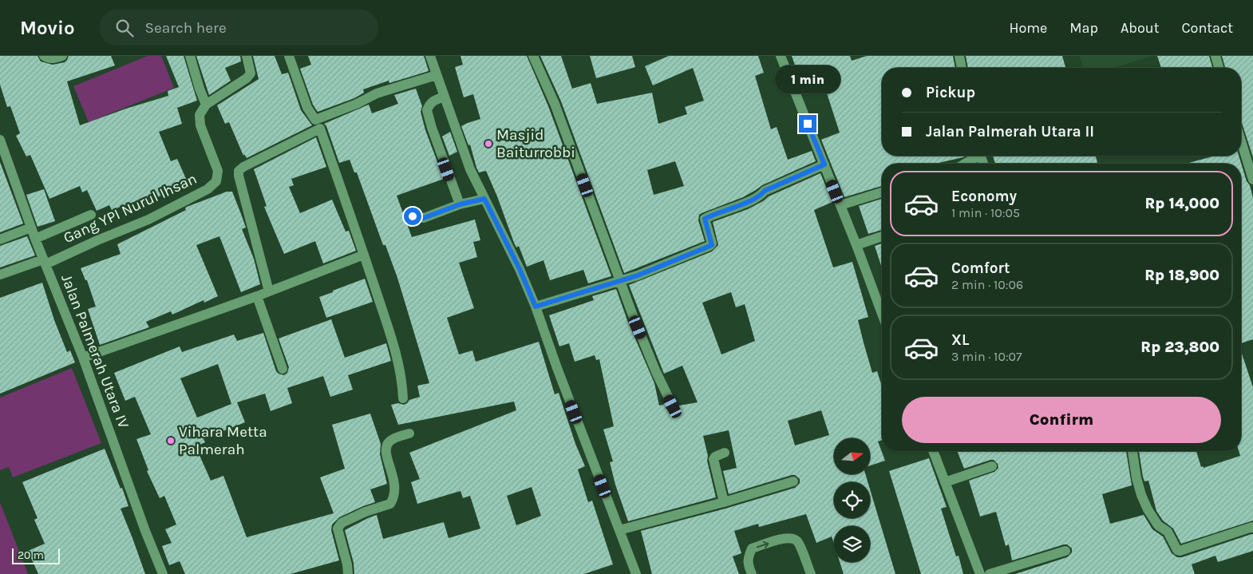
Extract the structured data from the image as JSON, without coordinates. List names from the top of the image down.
{
  "streets": {
    "street": ["Gang YPI Nurul Ihsan", "Jalan Palmerah Utara IV"]
  },
  "crossings": [
    ["Gang YPI Nurul Ihsan", "Jalan Palmerah Utara IV"]
  ],
  "places": ["Masjid Baiturrobbi", "Vihara Metta Palmerah"],
  "scale_bar": "20 m",
  "north": "right",
  "page": {
    "header": "Movio",
    "search": "Search here",
    "nav": [
      "Home",
      "Map",
      "About",
      "Contact"
    ],
    "bubble": "1 min",
    "banner": ["Pickup", "Jalan Palmerah Utara II"],
    "list": [
      {
        "name": "Economy",
        "note": "1 min · 10:05",
        "value": "Rp 14,000"
      },
      {
        "name": "Comfort",
        "note": "2 min · 10:06",
        "value": "Rp 18,900"
      },
      {
        "name": "XL",
        "note": "3 min · 10:07",
        "value": "Rp 23,800"
      }
    ],
    "buttons": "Confirm",
    "scale": "20 m"
  }
}
